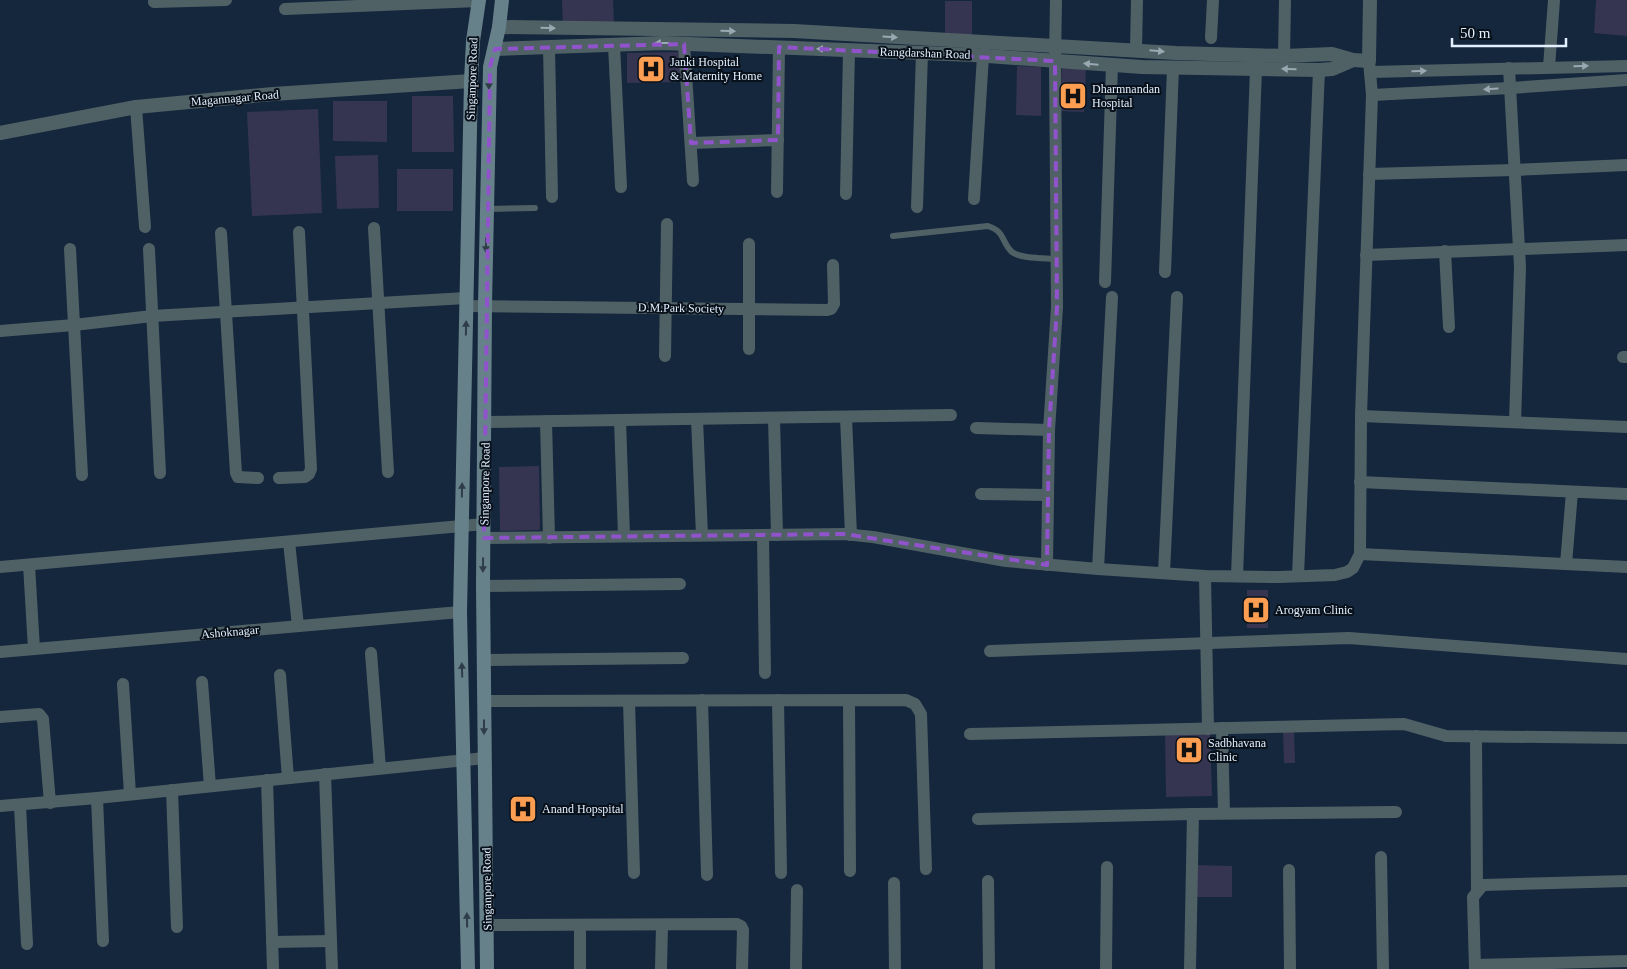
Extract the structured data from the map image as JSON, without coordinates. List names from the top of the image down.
{
  "streets": {
    "main road": ["Singanpore Road"],
    "street": [
      "Rangdarshan Road",
      "Magannagar Road",
      "D.M.Park Society",
      "Ashoknagar"
    ]
  },
  "crossings": [
    ["Rangdarshan Road", "Singanpore Road"],
    ["Singanpore Road", "Magannagar Road"],
    ["Singanpore Road", "D.M.Park Society"],
    ["Singanpore Road", "Ashoknagar"]
  ],
  "places": {
    "hospital": [
      "Janki Hospital & Maternity Home",
      "Dharmnandan Hospital",
      "Arogyam Clinic",
      "Sadbhavana Clinic",
      "Anand Hopspital"
    ]
  },
  "scale_bar": "50 m"
}
